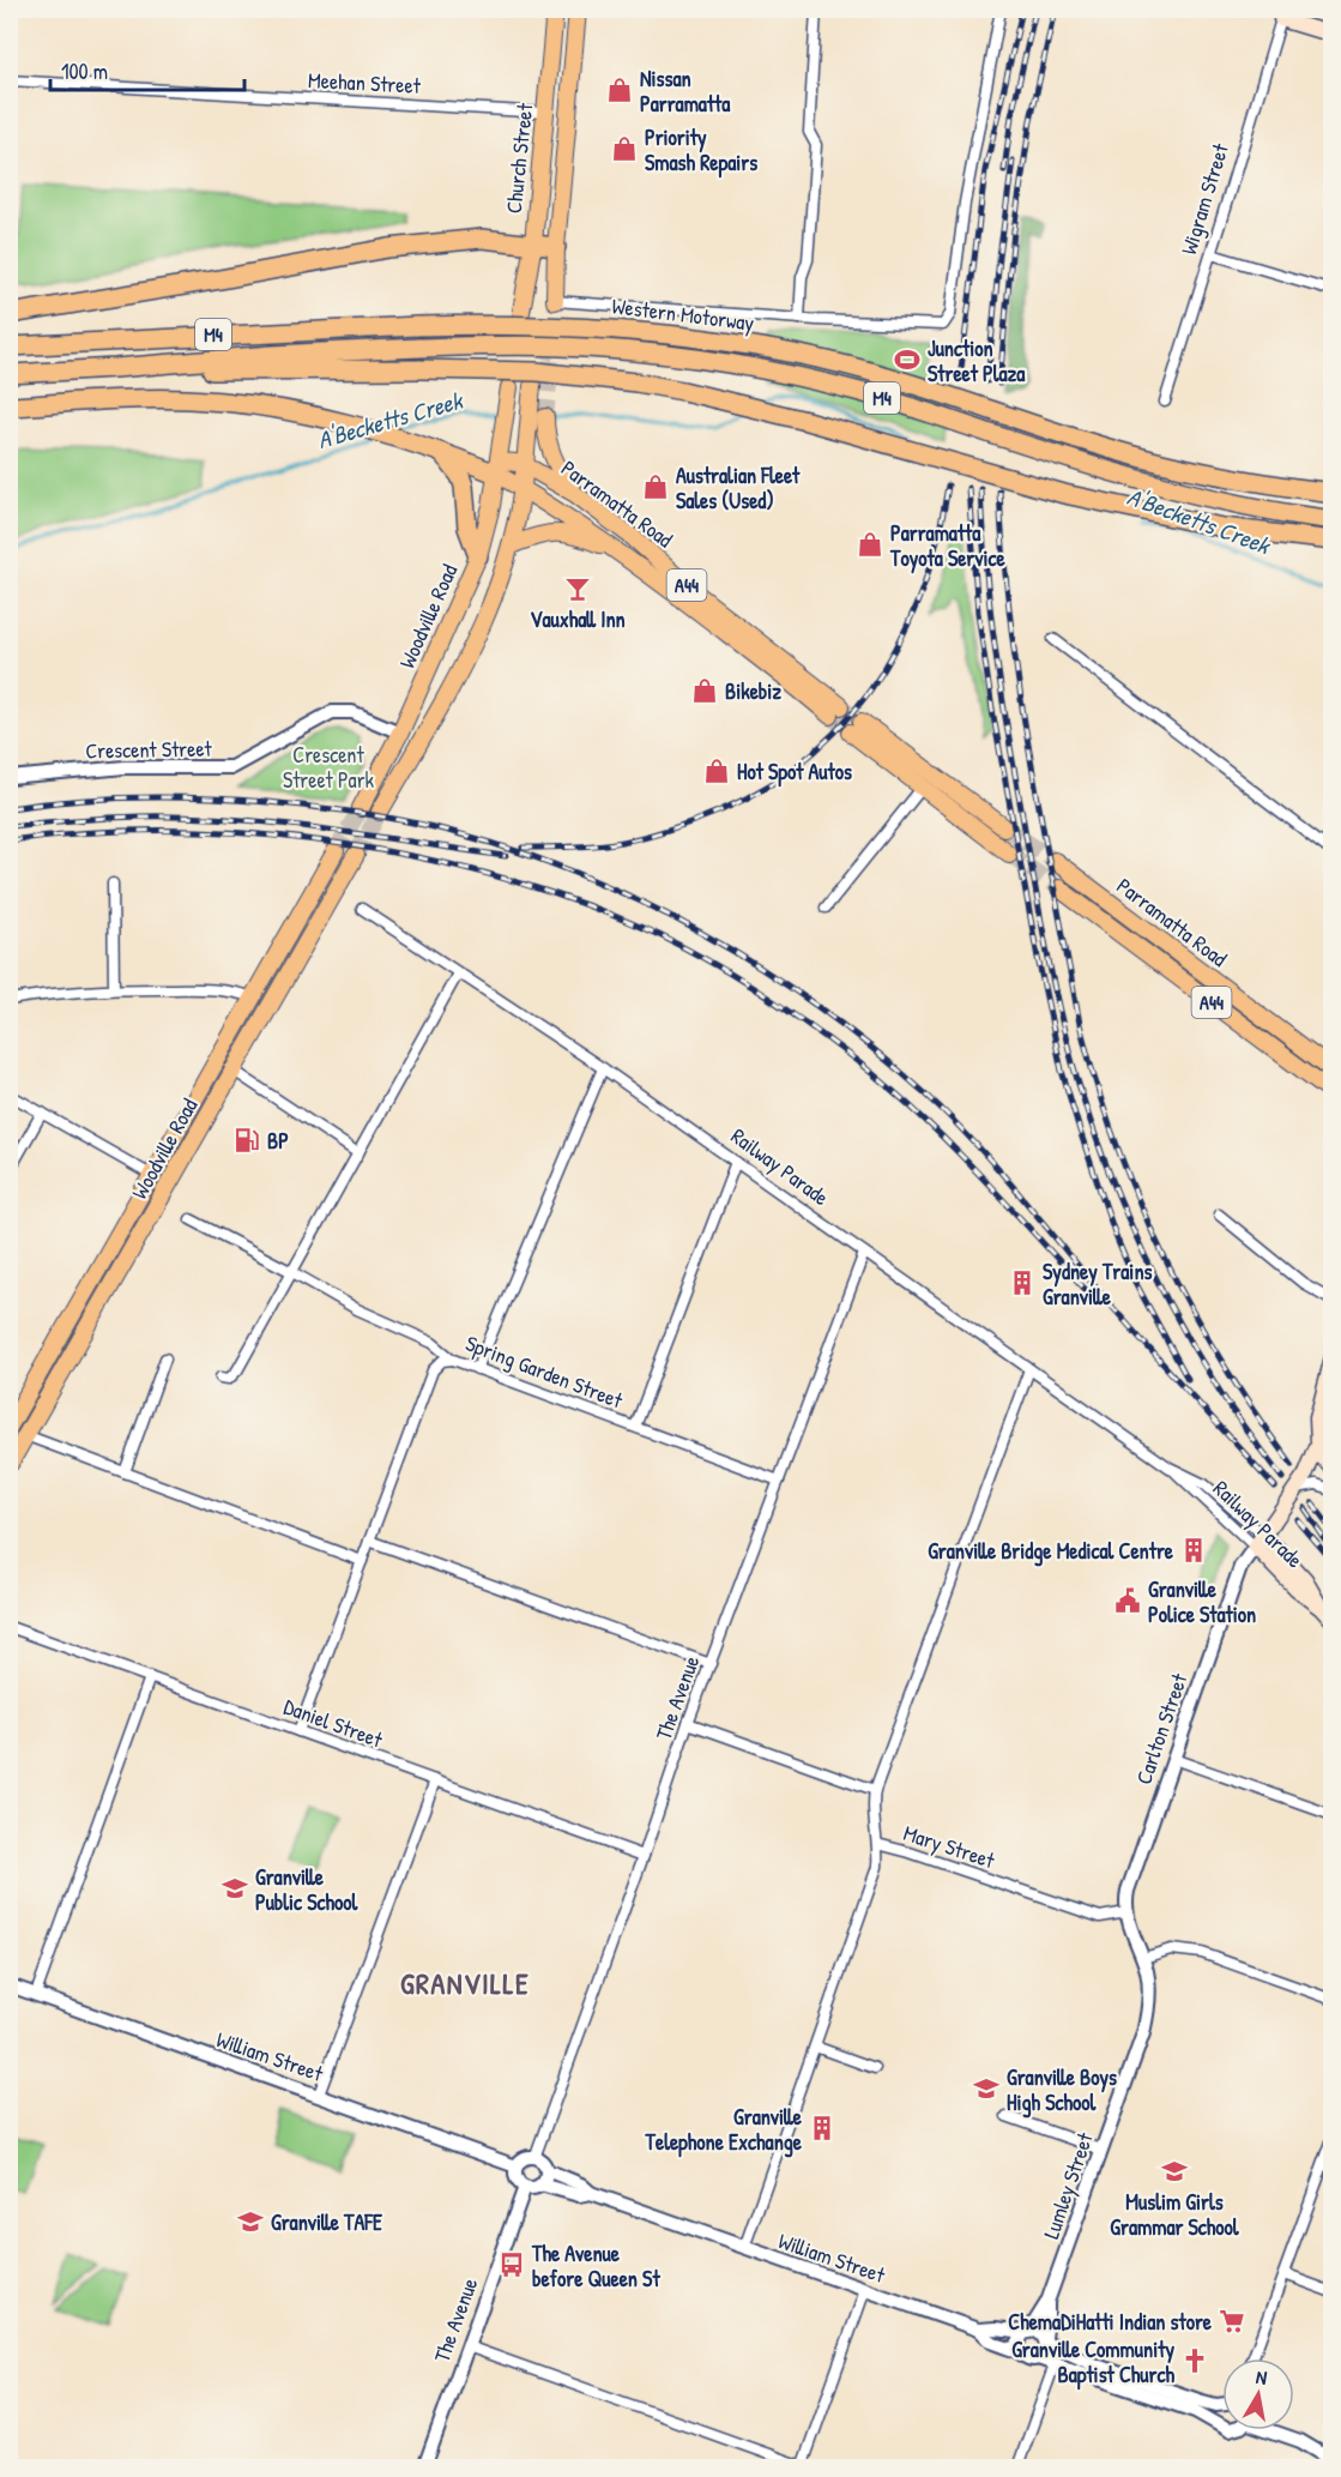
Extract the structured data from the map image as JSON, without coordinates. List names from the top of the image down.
{
  "streets": {
    "highway": ["Western Motorway", "M4"],
    "main road": [
      "Church Street",
      "Parramatta Road",
      "A44",
      "Woodville Road",
      "Railway Parade",
      "Carlton Street"
    ],
    "street": [
      "Meehan Street",
      "Wigram Street",
      "Crescent Street",
      "Spring Garden Street",
      "The Avenue",
      "Daniel Street",
      "Mary Street",
      "William Street",
      "Lumley Street"
    ]
  },
  "crossings": [
    ["Meehan Street", "Church Street"],
    ["Parramatta Road", "A44"],
    ["Parramatta Road", "Woodville Road"],
    ["Woodville Road", "Crescent Street"],
    ["Railway Parade", "The Avenue"],
    ["Railway Parade", "Carlton Street"],
    ["Railway Parade", "Mary Street"],
    ["Spring Garden Street", "The Avenue"],
    ["The Avenue", "Daniel Street"],
    ["The Avenue", "William Street"],
    ["Carlton Street", "Mary Street"],
    ["Carlton Street", "Lumley Street"],
    ["William Street", "Lumley Street"]
  ],
  "districts": ["GRANVILLE"],
  "water": ["A'Becketts Creek"],
  "parks": ["Crescent Street Park"],
  "places": {
    "shop": [
      "Nissan Parramatta",
      "Priority Smash Repairs",
      "Australian Fleet Sales (Used)",
      "Parramatta Toyota Service",
      "Bikebiz",
      "Hot Spot Autos"
    ],
    "sports": ["Junction Street Plaza"],
    "bar": ["Vauxhall Inn"],
    "fuel station": ["BP"],
    "building": ["Sydney Trains Granville", "Granville Bridge Medical Centre", "Granville Telephone Exchange"],
    "public building": ["Granville Police Station"],
    "school or university": [
      "Granville Public School",
      "Granville Boys High School",
      "Muslim Girls Grammar School",
      "Granville TAFE"
    ],
    "bus stop": ["The Avenue before Queen St"],
    "supermarket": ["ChemaDiHatti Indian store"],
    "church": ["Granville Community Baptist Church"]
  },
  "scale_bar": "100 m",
  "north": "top"
}
